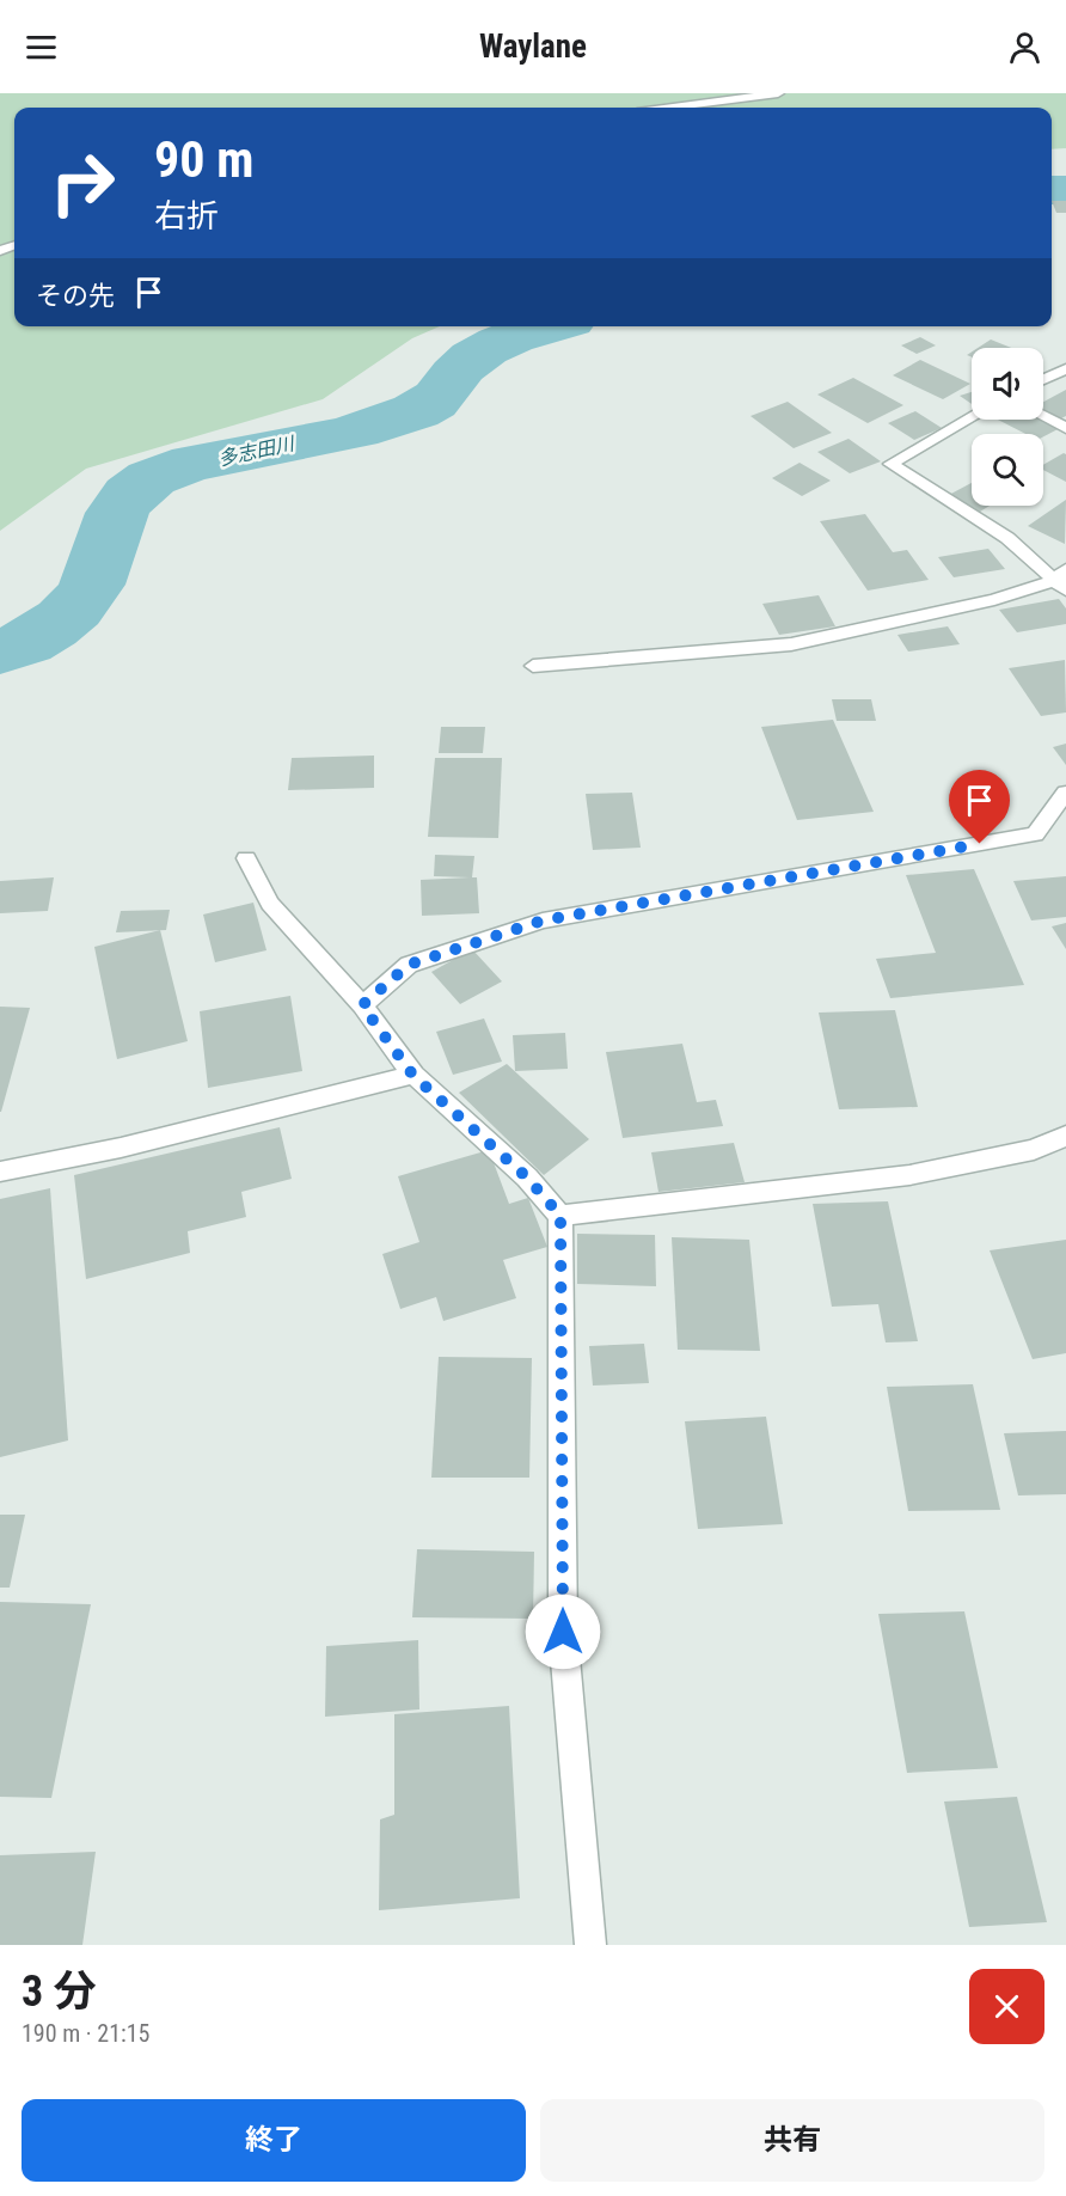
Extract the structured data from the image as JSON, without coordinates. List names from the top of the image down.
{
  "water": ["多志田川"],
  "page": {
    "header": "Waylane",
    "turn": ["90 m", "右折"],
    "then": "その先",
    "heading": ["3 分", "190 m · 21:15"],
    "buttons": ["終了", "共有"]
  }
}
